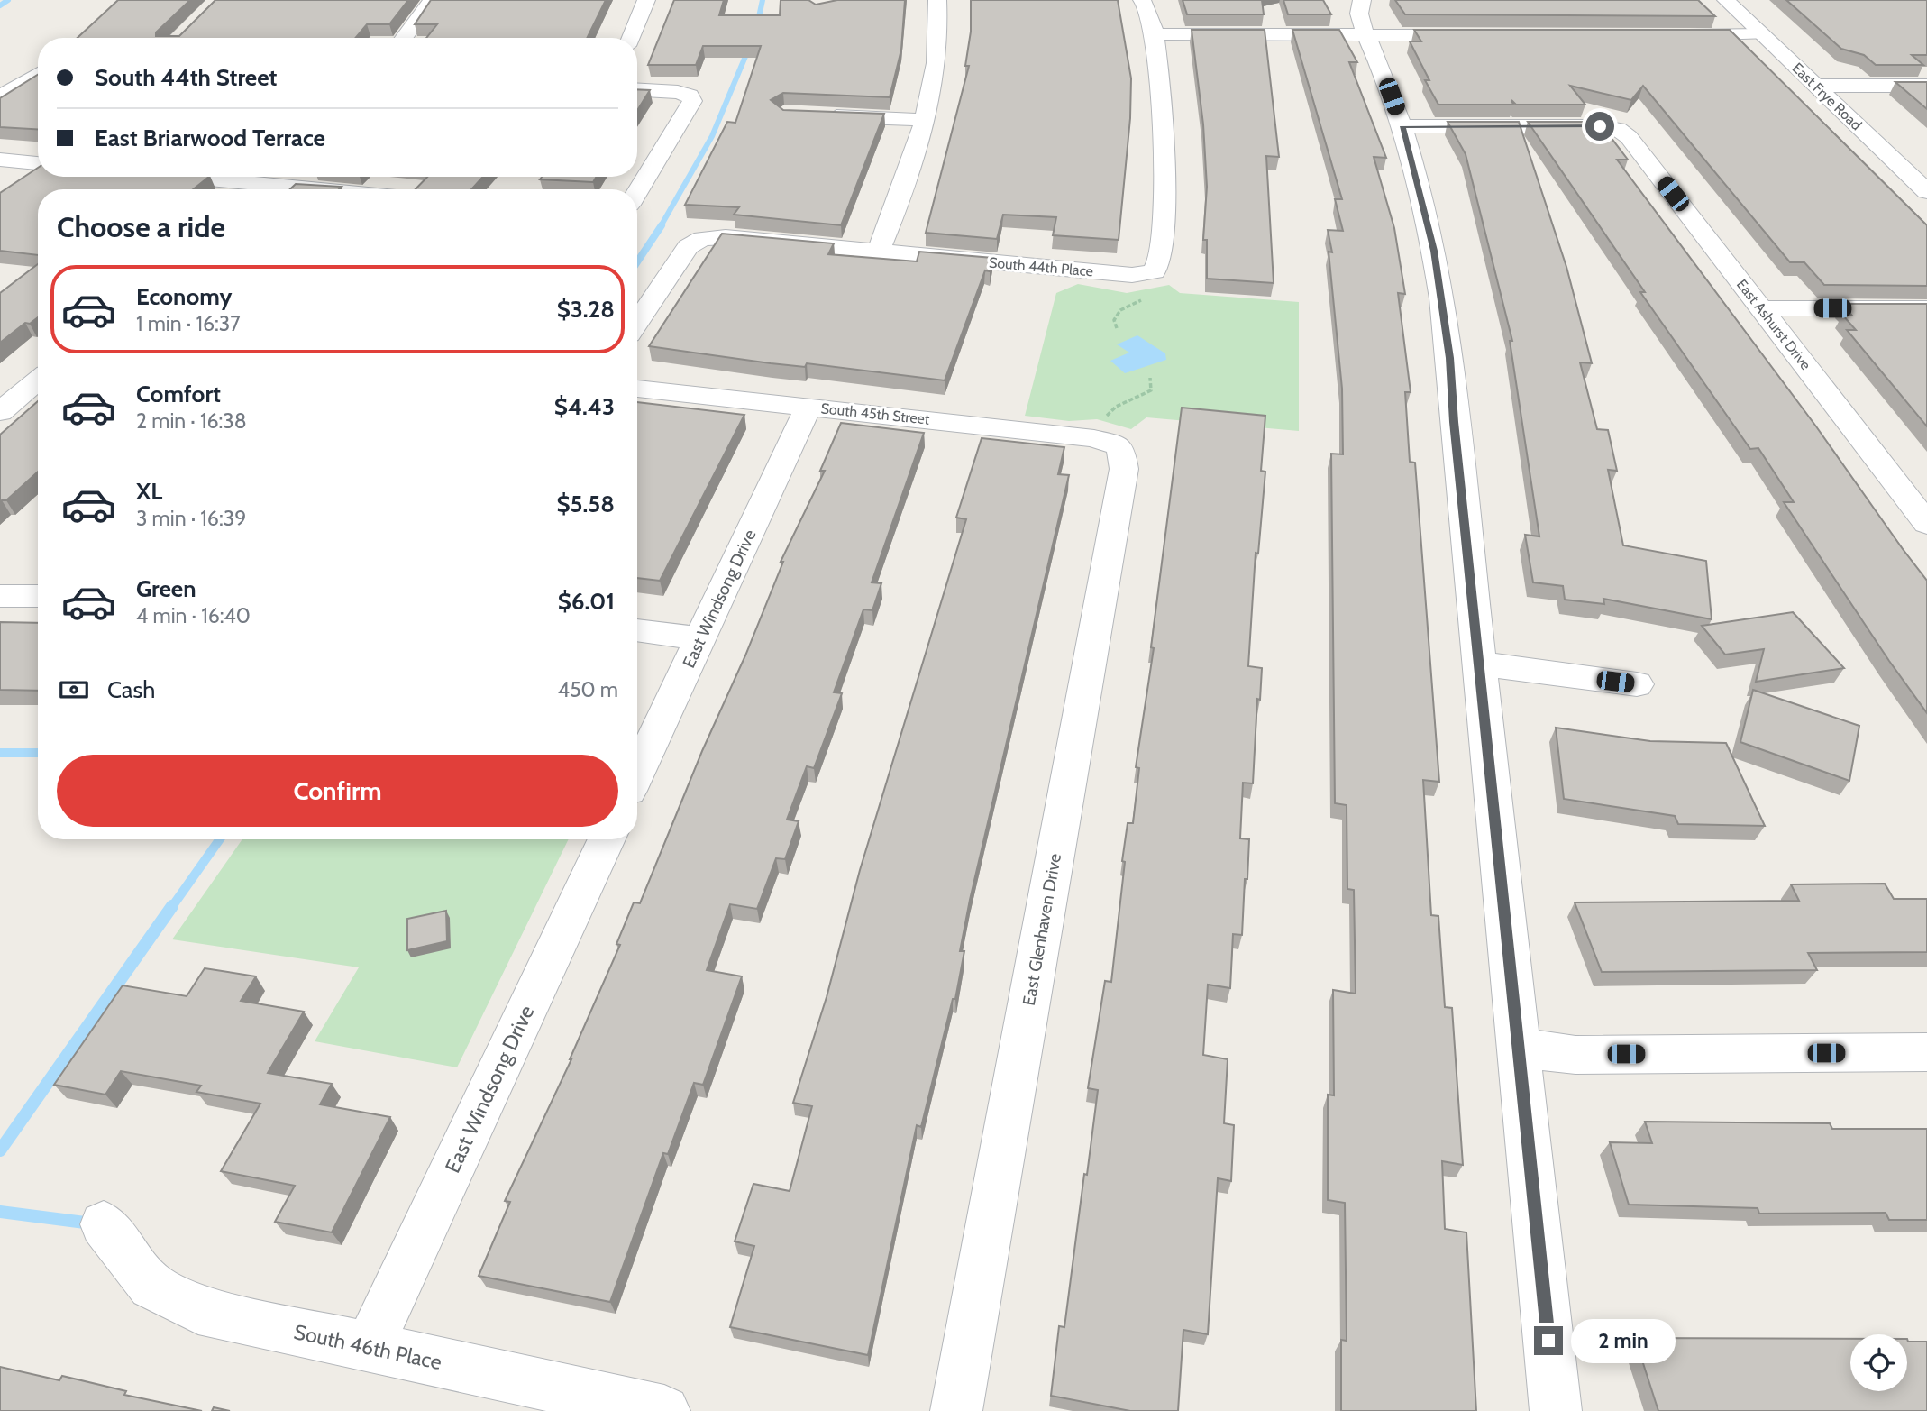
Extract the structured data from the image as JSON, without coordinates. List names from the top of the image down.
{
  "streets": {
    "street": [
      "East Frye Road",
      "South 44th Place",
      "East Ashurst Drive",
      "South 45th Street",
      "East Windsong Drive",
      "East Glenhaven Drive",
      "South 46th Place"
    ]
  },
  "crossings": [
    ["South 45th Street", "East Windsong Drive"],
    ["South 45th Street", "East Glenhaven Drive"],
    ["East Windsong Drive", "South 46th Place"]
  ],
  "page": {
    "banner": ["South 44th Street", "East Briarwood Terrace"],
    "heading": "Choose a ride",
    "list": [
      {
        "name": "Economy",
        "note": "1 min · 16:37",
        "value": "$3.28"
      },
      {
        "name": "Comfort",
        "note": "2 min · 16:38",
        "value": "$4.43"
      },
      {
        "name": "XL",
        "note": "3 min · 16:39",
        "value": "$5.58"
      },
      {
        "name": "Green",
        "note": "4 min · 16:40",
        "value": "$6.01"
      }
    ],
    "pay": ["Cash", "450 m"],
    "buttons": "Confirm",
    "bubble": "2 min"
  }
}
